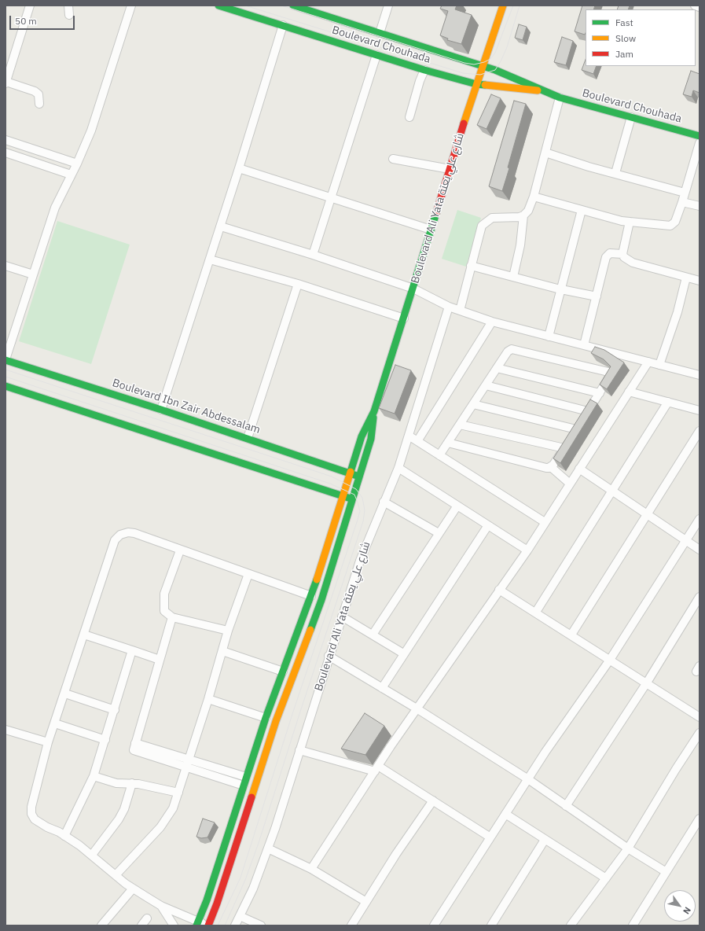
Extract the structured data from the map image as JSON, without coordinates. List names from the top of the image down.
{
  "streets": {
    "main road": ["Boulevard Chouhada", "Boulevard Ali Yata شارع علي يعتة", "Boulevard Ibn Zair Abdessalam"]
  },
  "crossings": [
    ["Boulevard Chouhada", "Boulevard Ali Yata شارع علي يعتة"],
    ["Boulevard Ali Yata شارع علي يعتة", "Boulevard Ibn Zair Abdessalam"]
  ],
  "legend": ["Fast", "Slow", "Jam"],
  "scale_bar": "50 m",
  "north": "bottom right"
}
